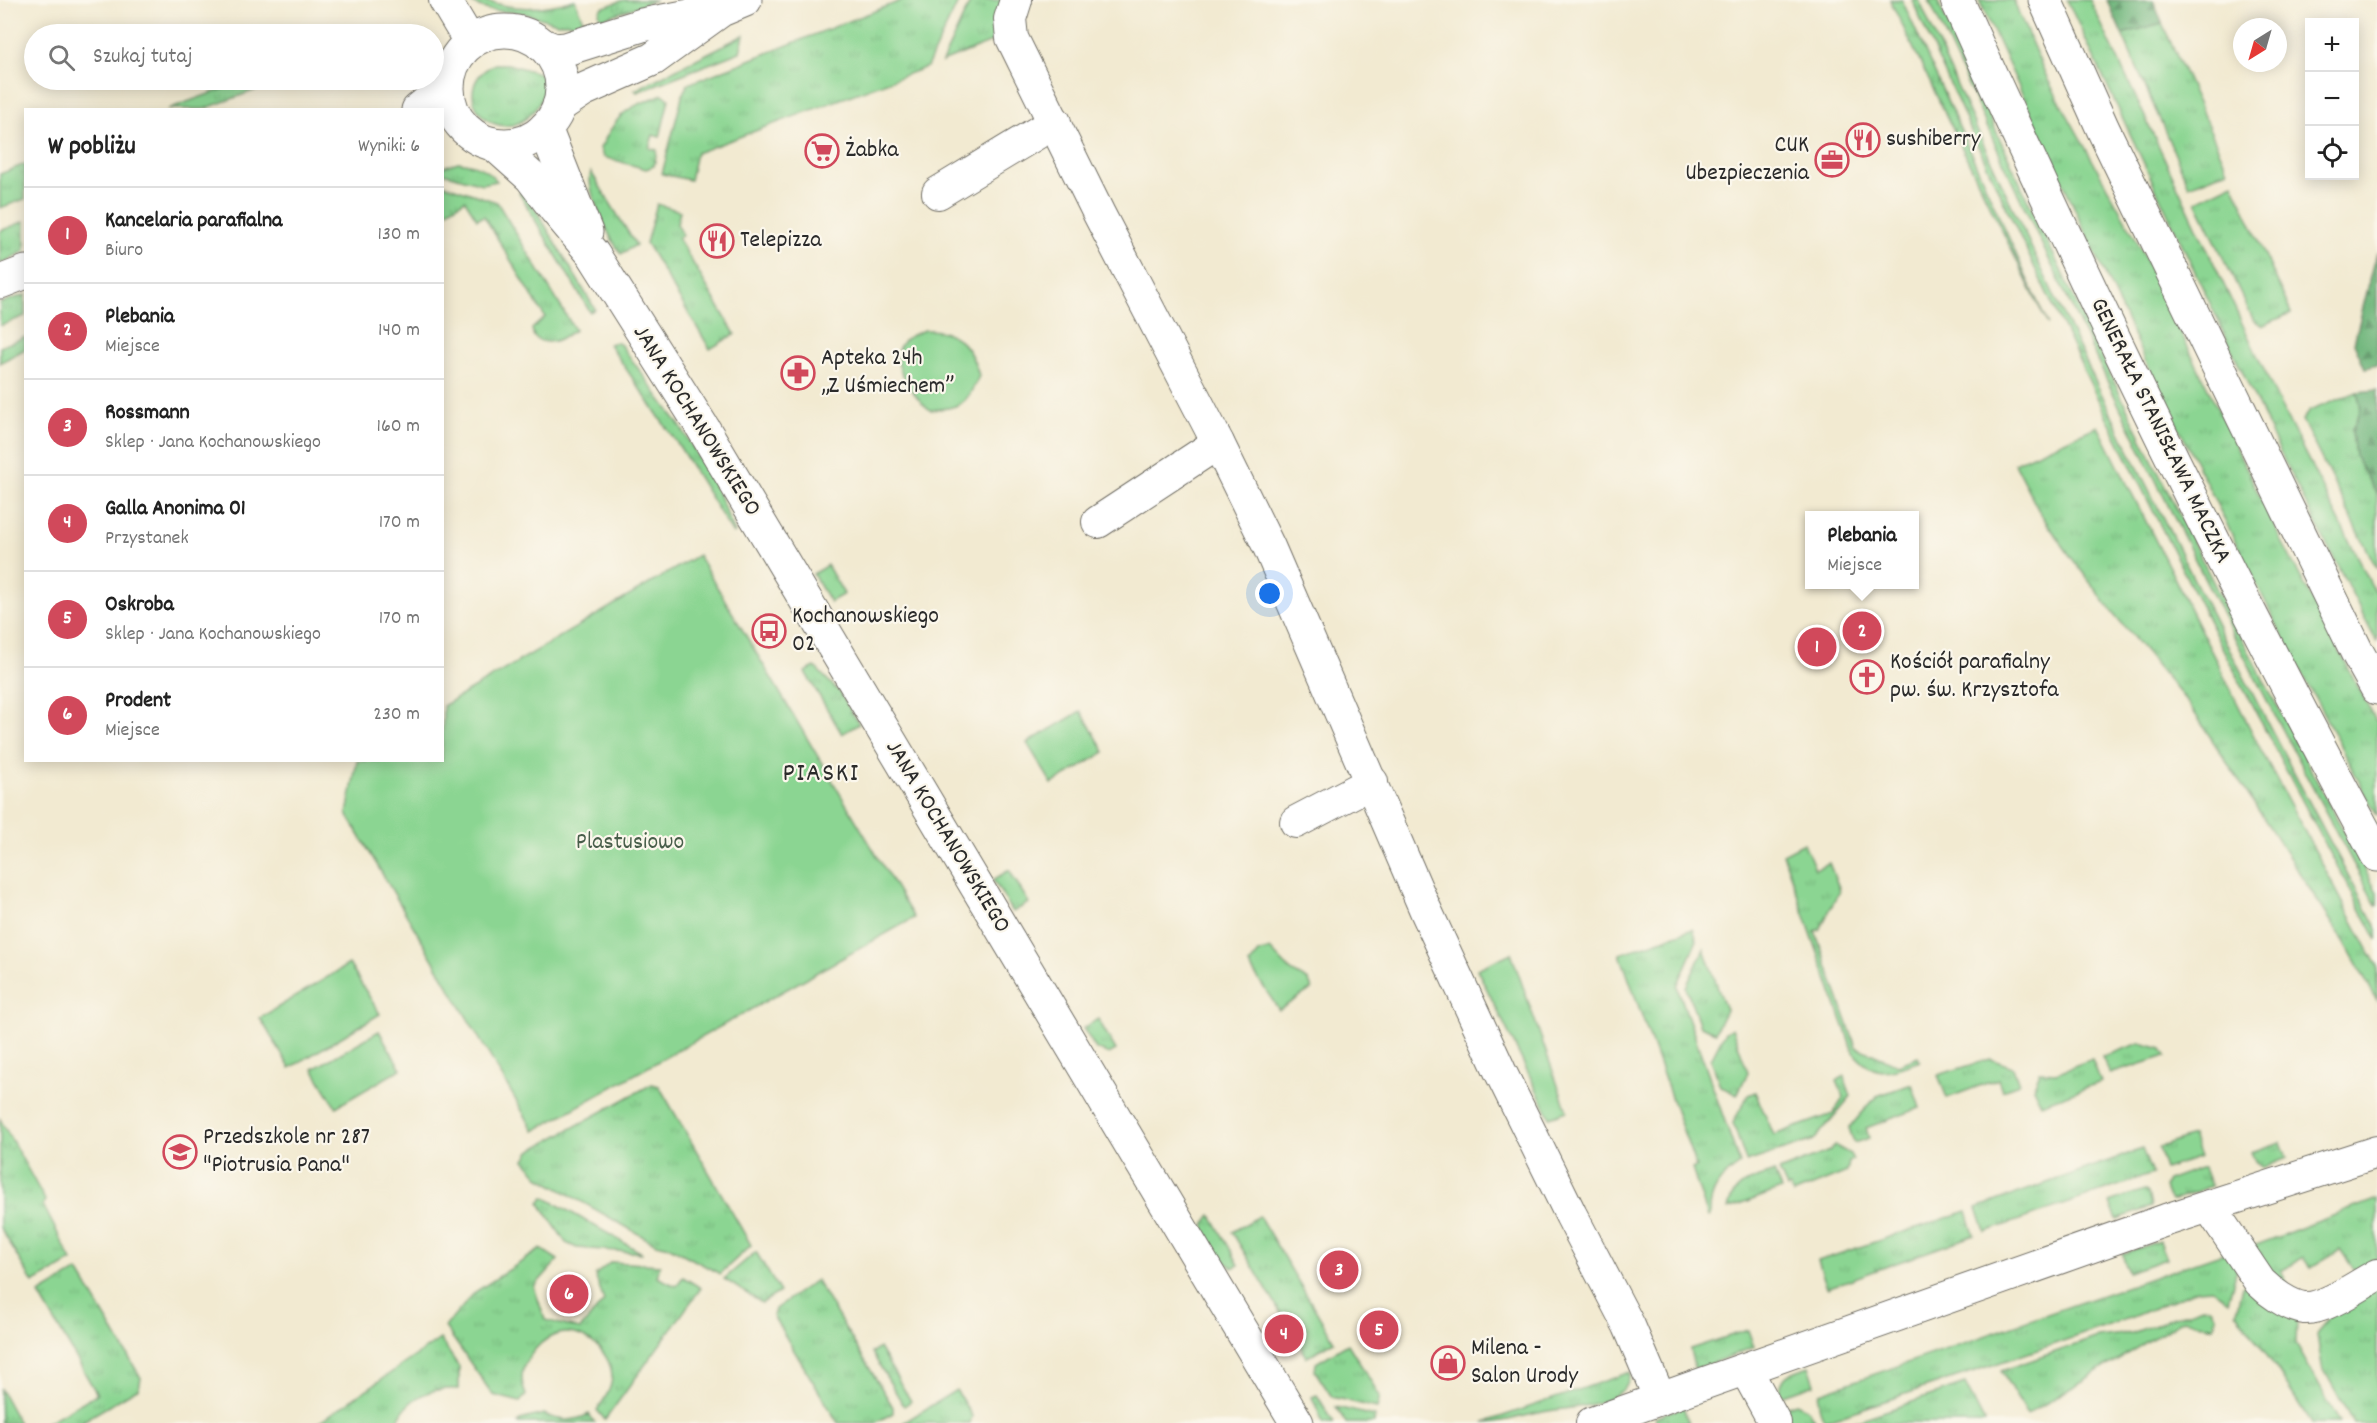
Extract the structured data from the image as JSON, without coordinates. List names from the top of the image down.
{
  "streets": {
    "street": ["JANA KOCHANOWSKIEGO", "GENERAŁA STANISŁAWA MACZKA"]
  },
  "districts": ["PIASKI"],
  "parks": ["Plastusiowo"],
  "places": {
    "restaurant": ["sushiberry", "Telepizza"],
    "supermarket": ["Żabka"],
    "office": ["CUK Ubezpieczenia"],
    "pharmacy": ["Apteka 24h „Z Uśmiechem”"],
    "bus stop": ["Kochanowskiego 02"],
    "church": ["Kościół parafialny pw. św. Krzysztofa"],
    "school or university": ["Przedszkole nr 287 \"Piotrusia Pana\""],
    "shop": ["Milena - Salon Urody"]
  },
  "north": "bottom left",
  "page": {
    "map_buttons": ["+", "−"],
    "search": "Szukaj tutaj",
    "heading": ["W pobliżu", "Wyniki: 6"],
    "list": [
      {
        "mark": "1",
        "name": "Kancelaria parafialna",
        "note": "Biuro",
        "value": "130 m"
      },
      {
        "mark": "2",
        "name": "Plebania",
        "note": "Miejsce",
        "value": "140 m"
      },
      {
        "mark": "3",
        "name": "Rossmann",
        "note": "Sklep · Jana Kochanowskiego",
        "value": "160 m"
      },
      {
        "mark": "4",
        "name": "Galla Anonima 01",
        "note": "Przystanek",
        "value": "170 m"
      },
      {
        "mark": "5",
        "name": "Oskroba",
        "note": "Sklep · Jana Kochanowskiego",
        "value": "170 m"
      },
      {
        "mark": "6",
        "name": "Prodent",
        "note": "Miejsce",
        "value": "230 m"
      }
    ],
    "popup": ["Plebania", "Miejsce"],
    "pins": [
      "2",
      "1",
      "3",
      "6",
      "5",
      "4"
    ]
  }
}
